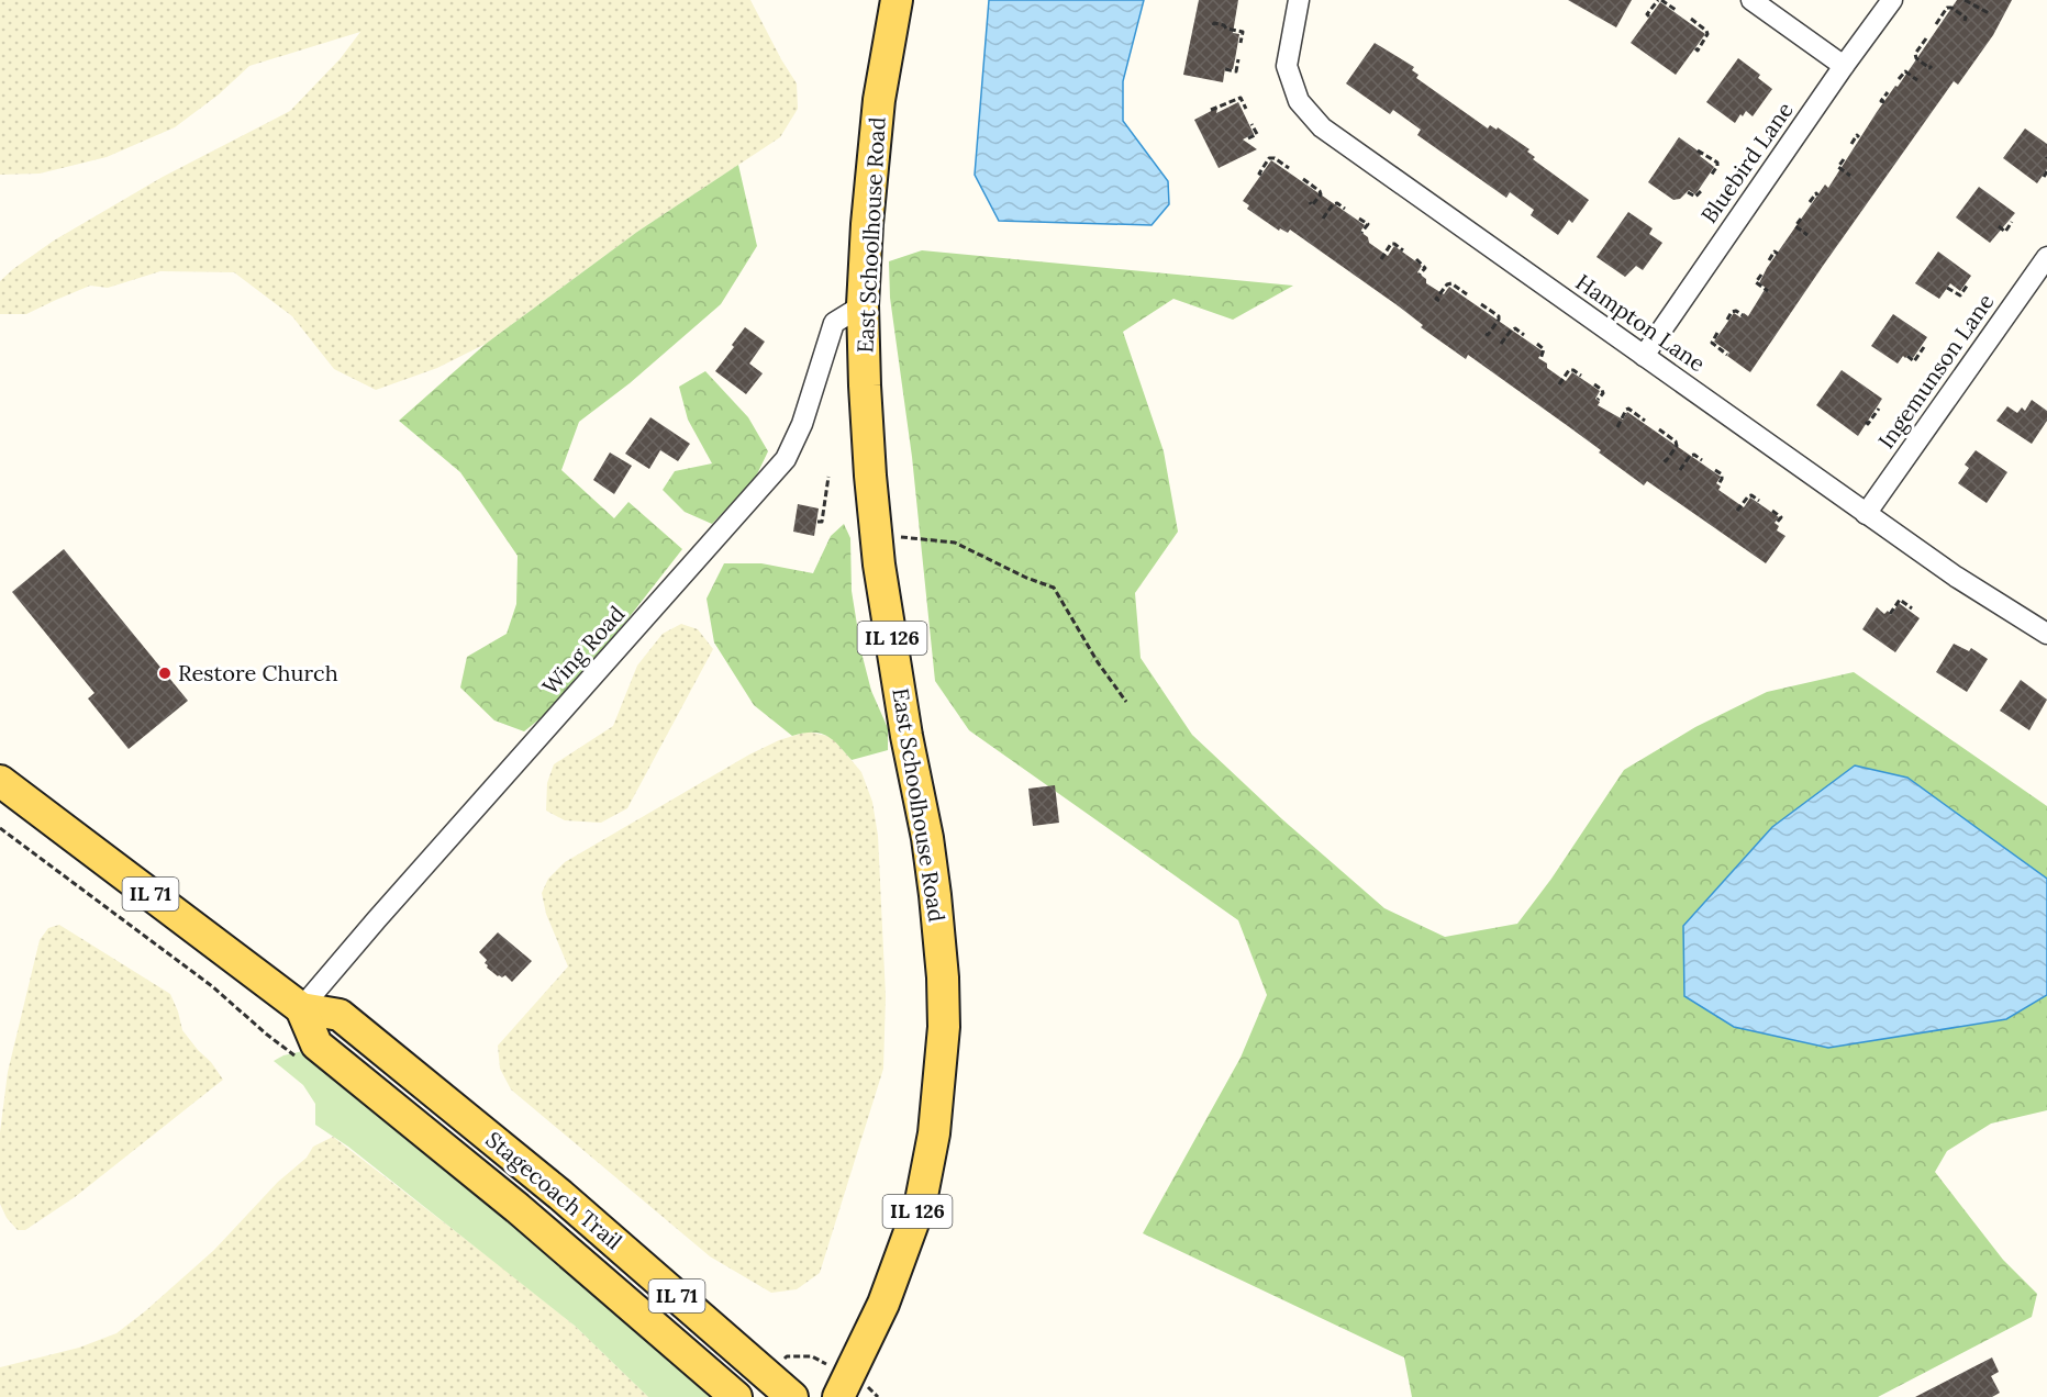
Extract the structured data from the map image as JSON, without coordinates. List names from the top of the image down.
{
  "streets": {
    "main road": [
      "East Schoolhouse Road",
      "IL 126",
      "IL 71",
      "Stagecoach Trail"
    ],
    "street": [
      "Bluebird Lane",
      "Hampton Lane",
      "Ingemunson Lane",
      "Wing Road"
    ]
  },
  "crossings": [
    ["Bluebird Lane", "Hampton Lane"],
    ["East Schoolhouse Road", "Wing Road"],
    ["Hampton Lane", "Ingemunson Lane"],
    ["Wing Road", "Stagecoach Trail"]
  ],
  "places": ["Restore Church"]
}
